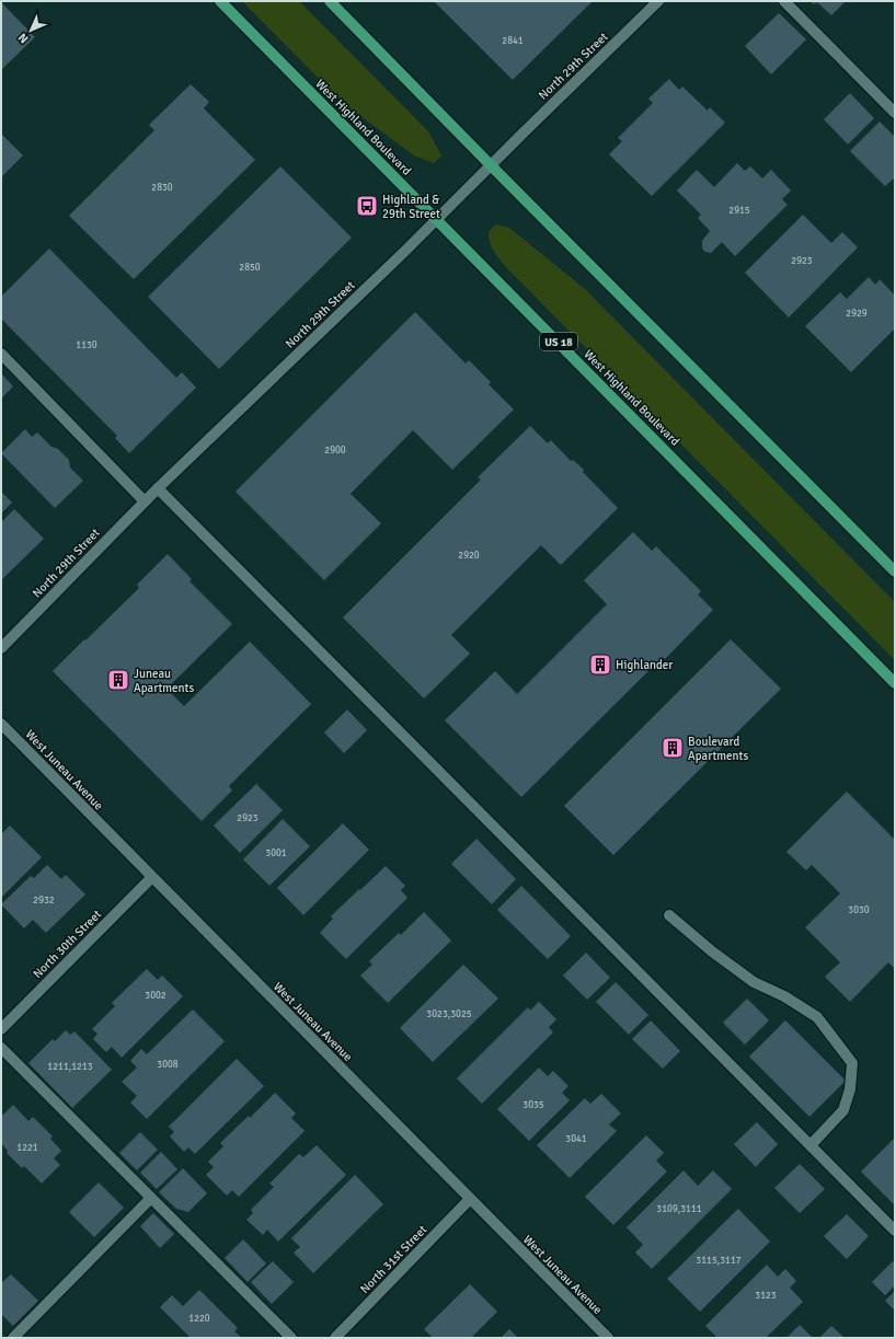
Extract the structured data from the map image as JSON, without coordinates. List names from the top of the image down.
{
  "streets": {
    "main road": ["West Highland Boulevard", "US 18"],
    "street": [
      "North 29th Street",
      "West Juneau Avenue",
      "North 30th Street",
      "North 31st Street"
    ]
  },
  "crossings": [
    ["North 29th Street", "West Highland Boulevard"],
    ["West Juneau Avenue", "North 30th Street"],
    ["West Juneau Avenue", "North 31st Street"]
  ],
  "places": {
    "bus stop": ["Highland & 29th Street"],
    "building": ["Highlander", "Juneau Apartments", "Boulevard Apartments"]
  },
  "house_numbers": [
    "2841",
    "2830",
    "2915",
    "2923",
    "2850",
    "2929",
    "1130",
    "2900",
    "2920",
    "2923",
    "3001",
    "2932",
    "3030",
    "3002",
    "3023,3025",
    "3008",
    "1211,1213",
    "3035",
    "3041",
    "1221",
    "3109,3111",
    "3115,3117",
    "3123",
    "1220"
  ],
  "north": "bottom left"
}
